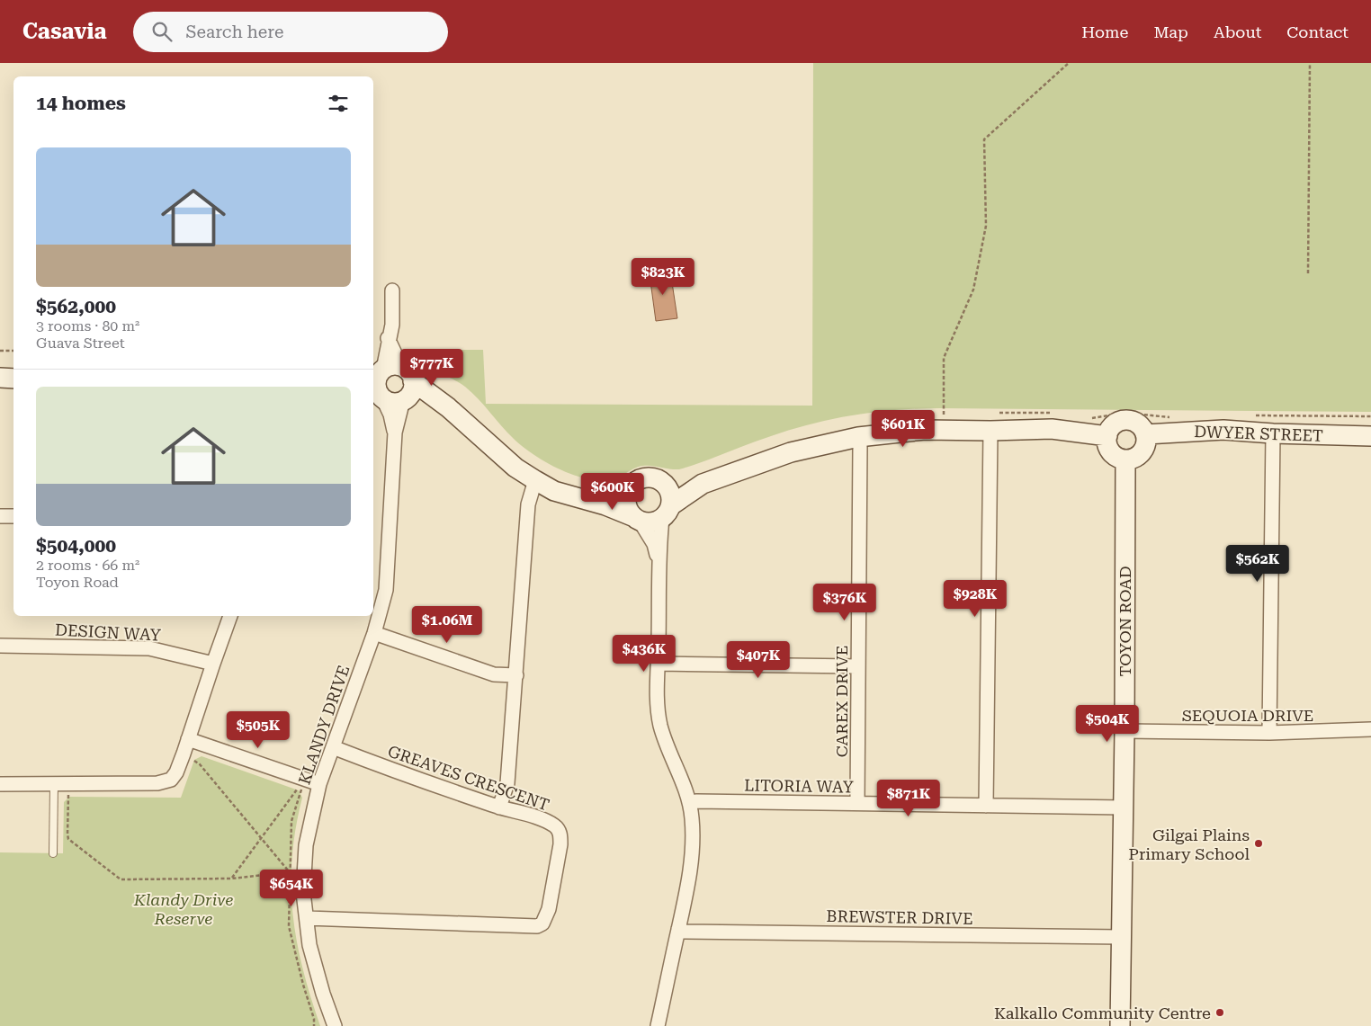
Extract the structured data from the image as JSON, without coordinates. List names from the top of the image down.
{
  "streets": {
    "street": [
      "DWYER STREET",
      "TOYON ROAD",
      "DESIGN WAY",
      "CAREX DRIVE",
      "SEQUOIA DRIVE",
      "KLANDY DRIVE",
      "GREAVES CRESCENT",
      "LITORIA WAY",
      "BREWSTER DRIVE"
    ]
  },
  "crossings": [
    ["DWYER STREET", "TOYON ROAD"],
    ["TOYON ROAD", "SEQUOIA DRIVE"],
    ["TOYON ROAD", "LITORIA WAY"],
    ["TOYON ROAD", "BREWSTER DRIVE"],
    ["CAREX DRIVE", "LITORIA WAY"],
    ["KLANDY DRIVE", "GREAVES CRESCENT"]
  ],
  "parks": ["Klandy Drive Reserve"],
  "places": ["Gilgai Plains Primary School", "Kalkallo Community Centre"],
  "page": {
    "header": "Casavia",
    "search": "Search here",
    "nav": [
      "Home",
      "Map",
      "About",
      "Contact"
    ],
    "heading": "14 homes",
    "list": [
      {
        "name": "$562,000",
        "note": "3 rooms · 80 m² · Guava Street"
      },
      {
        "name": "$504,000",
        "note": "2 rooms · 66 m² · Toyon Road"
      }
    ],
    "price": [
      "$823K",
      "$777K",
      "$601K",
      "$600K",
      "$562K",
      "$928K",
      "$376K",
      "$1.06M",
      "$436K",
      "$407K",
      "$504K",
      "$505K",
      "$871K",
      "$654K"
    ]
  }
}
